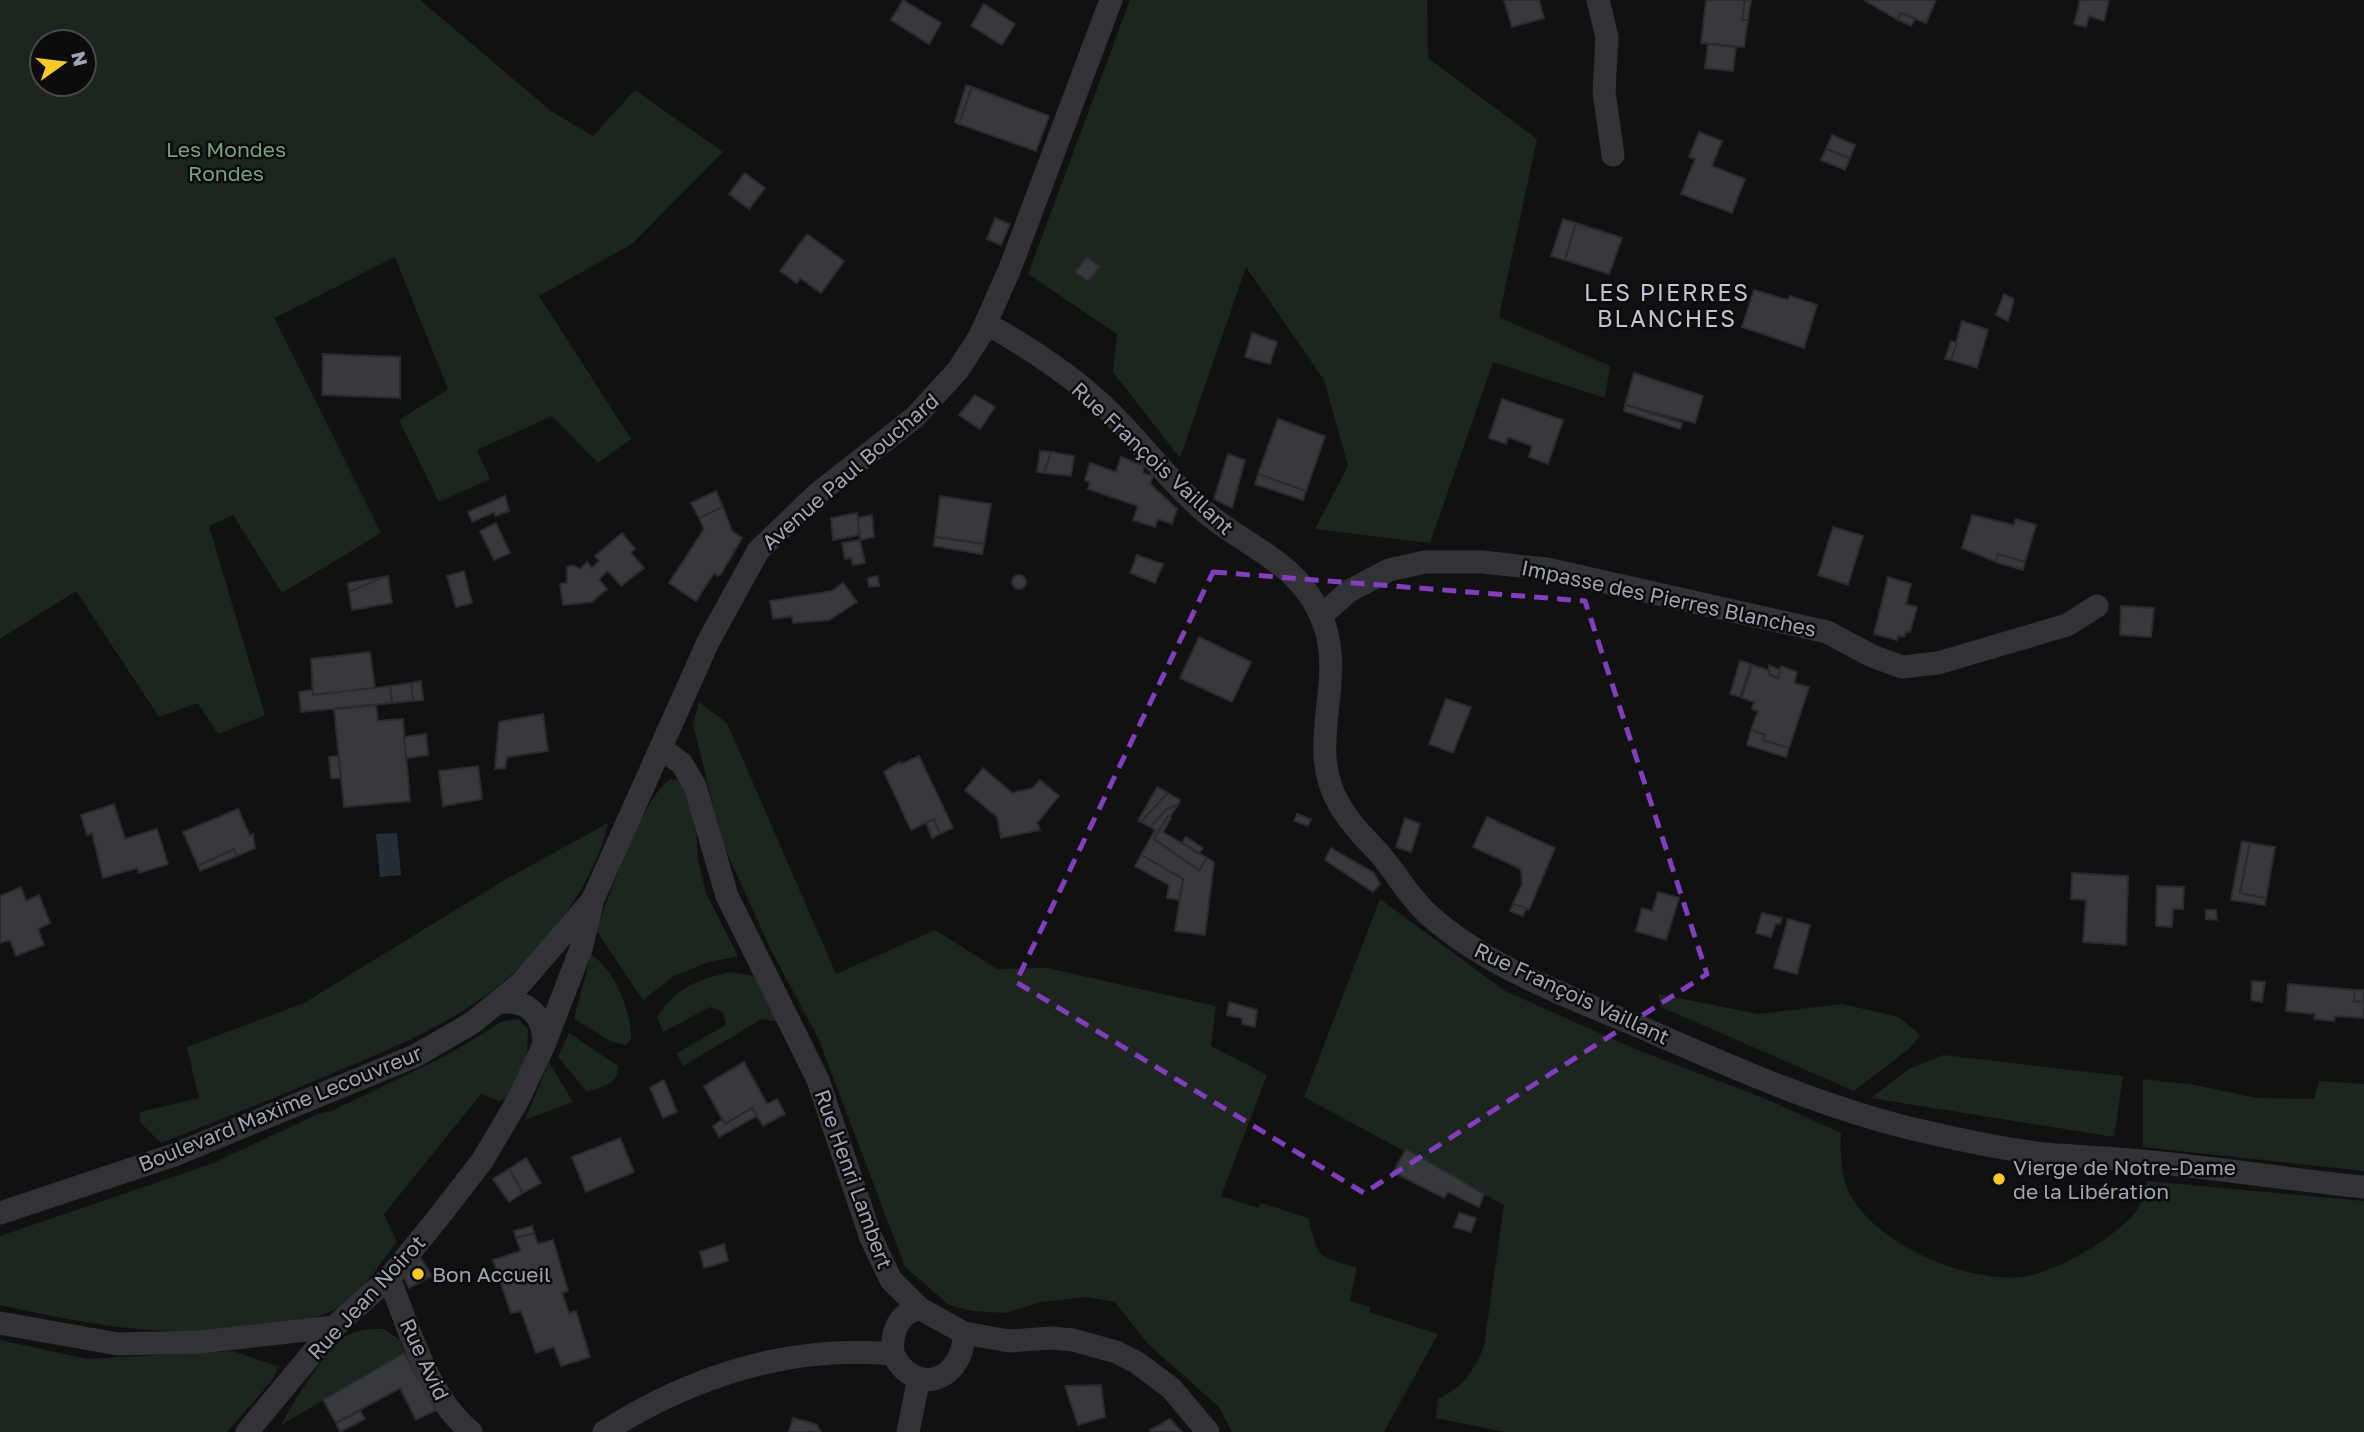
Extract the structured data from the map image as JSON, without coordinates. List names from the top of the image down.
{
  "streets": {
    "street": [
      "Rue François Vaillant",
      "Avenue Paul Bouchard",
      "Impasse des Pierres Blanches",
      "Boulevard Maxime Lecouvreur",
      "Rue Henri Lambert",
      "Rue Jean Noirot",
      "Rue Avid"
    ]
  },
  "crossings": [
    ["Rue François Vaillant", "Avenue Paul Bouchard"],
    ["Rue François Vaillant", "Impasse des Pierres Blanches"],
    ["Avenue Paul Bouchard", "Boulevard Maxime Lecouvreur"],
    ["Avenue Paul Bouchard", "Rue Henri Lambert"],
    ["Avenue Paul Bouchard", "Rue Jean Noirot"],
    ["Boulevard Maxime Lecouvreur", "Rue Jean Noirot"],
    ["Rue Jean Noirot", "Rue Avid"]
  ],
  "districts": ["LES PIERRES BLANCHES"],
  "parks": ["Les Mondes Rondes"],
  "places": ["Vierge de Notre-Dame de la Libération", "Bon Accueil"],
  "north": "right"
}
